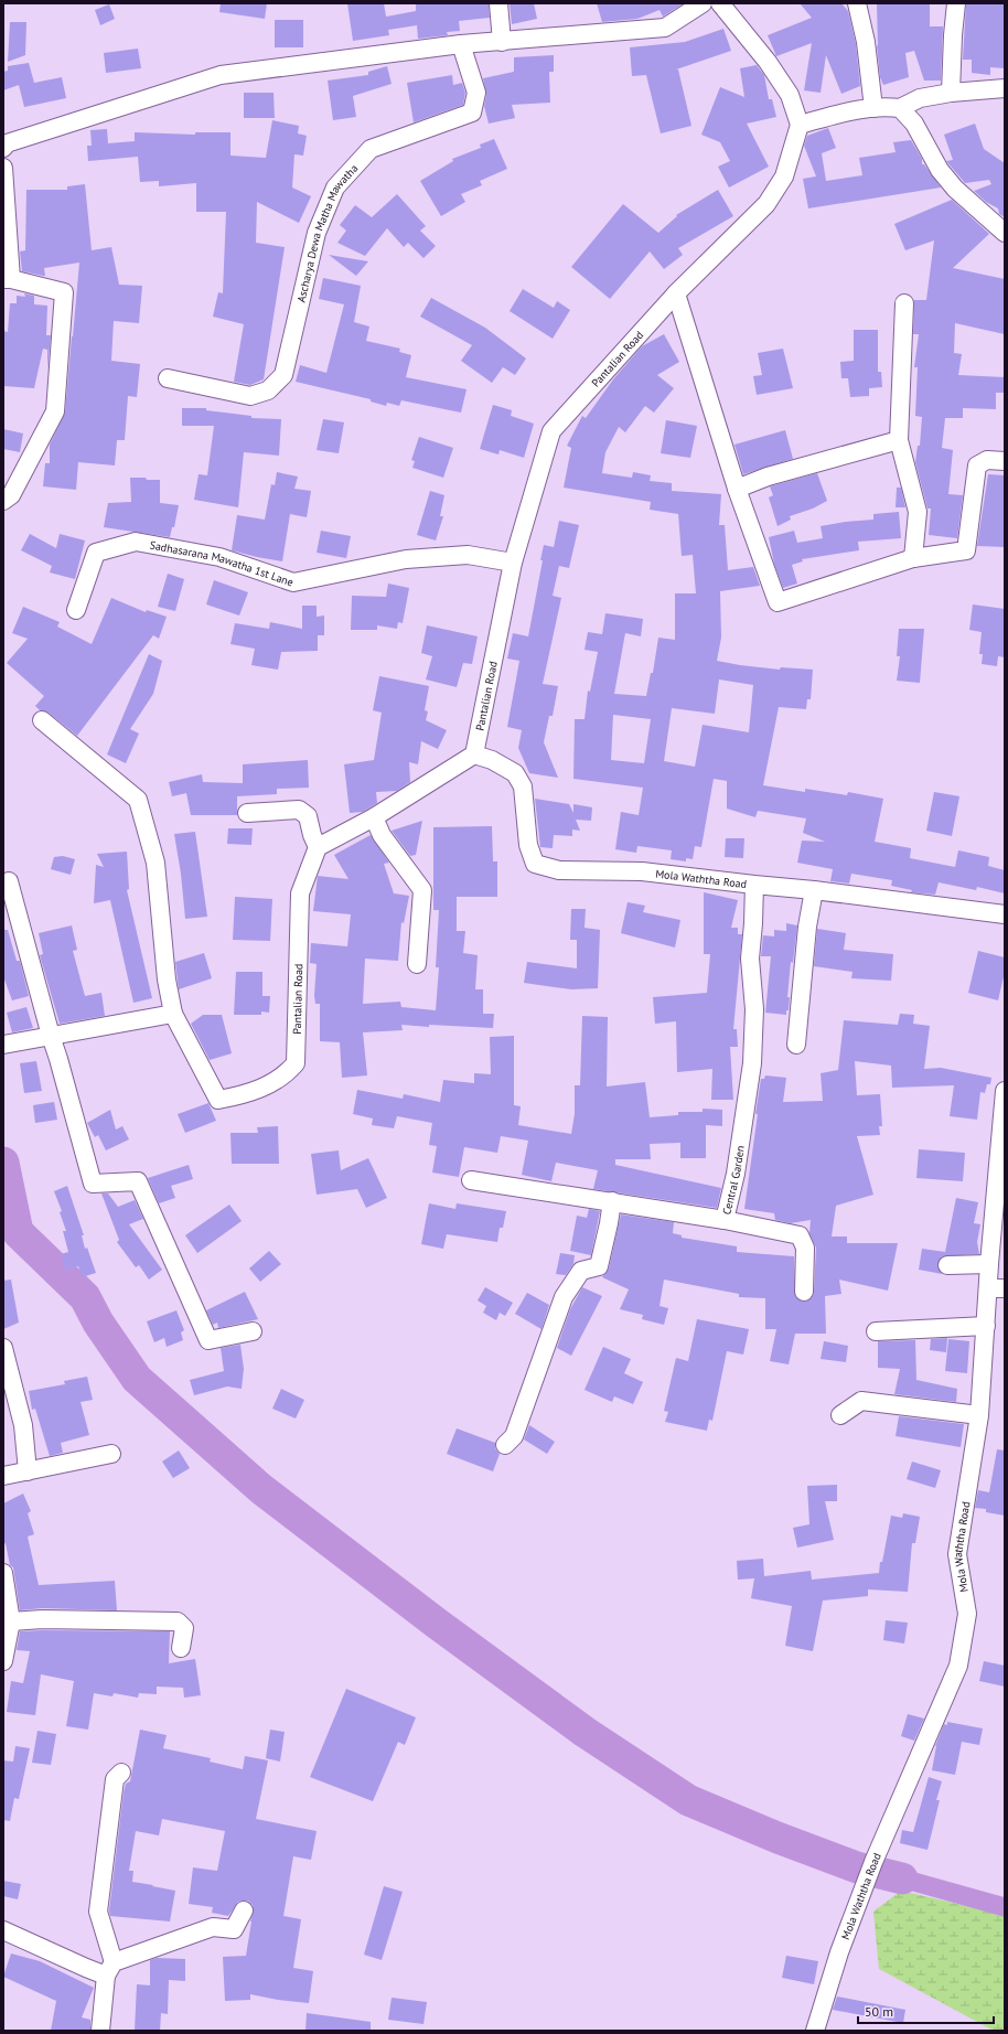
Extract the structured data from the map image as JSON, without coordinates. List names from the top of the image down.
{
  "streets": {
    "street": [
      "Ascharya Dewa Matha Mawatha",
      "Pantalian Road",
      "Sadhasarana Mawatha 1st Lane",
      "Mola Waththa Road",
      "Central Garden"
    ]
  },
  "crossings": [
    ["Pantalian Road", "Sadhasarana Mawatha 1st Lane"],
    ["Pantalian Road", "Mola Waththa Road"],
    ["Mola Waththa Road", "Central Garden"]
  ],
  "scale_bar": "50 m"
}
